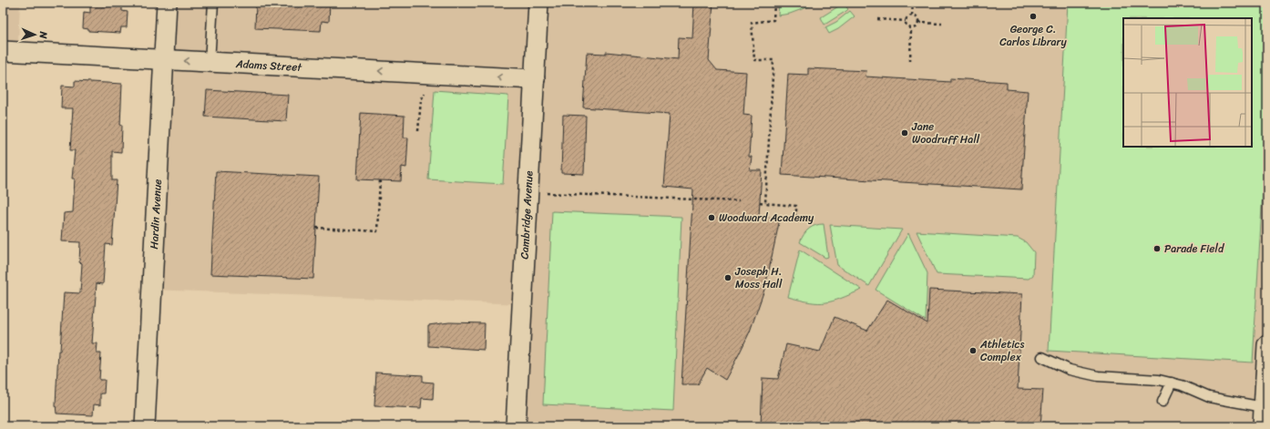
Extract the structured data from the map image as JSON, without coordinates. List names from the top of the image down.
{
  "streets": {
    "street": ["Adams Street", "Hardin Avenue", "Cambridge Avenue"]
  },
  "crossings": [
    ["Adams Street", "Hardin Avenue"],
    ["Adams Street", "Cambridge Avenue"]
  ],
  "one_way": ["Adams Street"],
  "places": [
    "George C. Carlos Library",
    "Jane Woodruff Hall",
    "Woodward Academy",
    "Parade Field",
    "Joseph H. Moss Hall",
    "Athletics Complex"
  ],
  "north": "right"
}
